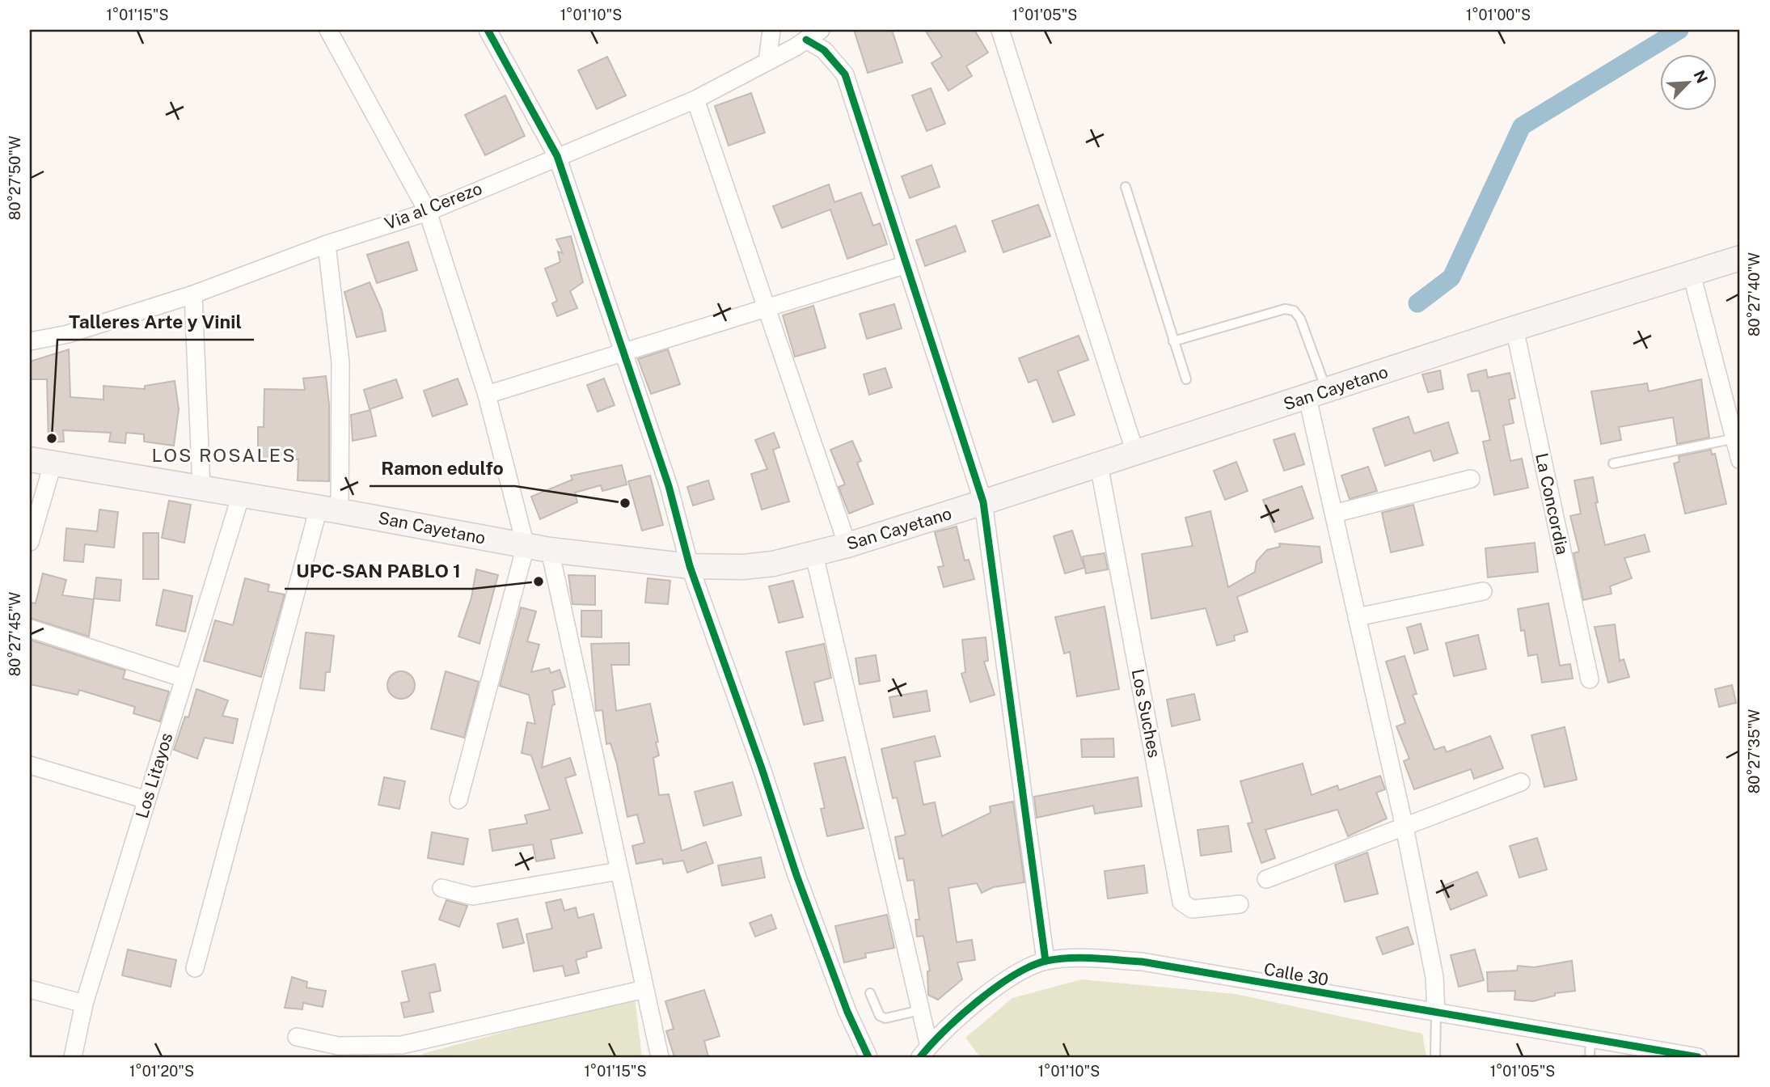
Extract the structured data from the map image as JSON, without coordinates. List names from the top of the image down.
{
  "streets": {
    "main road": ["San Cayetano"],
    "street": [
      "Via al Cerezo",
      "La Concordia",
      "Los Suches",
      "Los Litayos",
      "Calle 30"
    ]
  },
  "crossings": [
    ["San Cayetano", "La Concordia"],
    ["San Cayetano", "Los Suches"],
    ["San Cayetano", "Los Litayos"]
  ],
  "districts": ["LOS ROSALES"],
  "places": ["Talleres Arte y Vinil", "Ramon edulfo", "UPC-SAN PABLO 1"],
  "north": "top right",
  "coordinates": [
    "1°01'15\"S",
    "1°01'10\"S",
    "1°01'05\"S",
    "1°01'00\"S",
    "80°27'50\"W",
    "80°27'40\"W",
    "80°27'45\"W",
    "80°27'35\"W",
    "1°01'20\"S"
  ]
}
